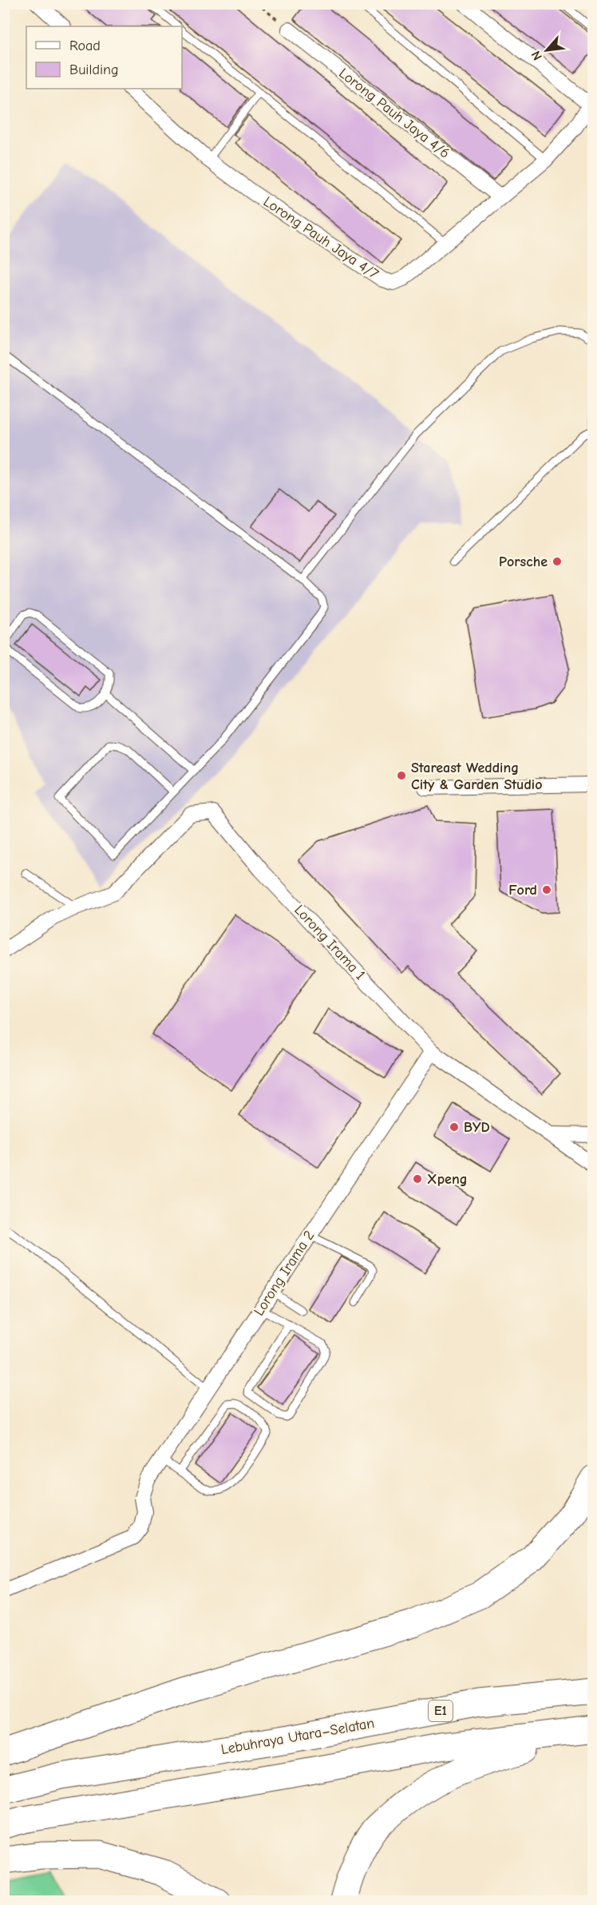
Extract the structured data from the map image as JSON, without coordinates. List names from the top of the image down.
{
  "streets": {
    "highway": ["E1", "Lebuhraya Utara–Selatan"],
    "street": [
      "Lorong Pauh Jaya 4/6",
      "Lorong Pauh Jaya 4/7",
      "Lorong Irama 1",
      "Lorong Irama 2"
    ]
  },
  "crossings": [
    ["Lorong Pauh Jaya 4/6", "Lorong Pauh Jaya 4/7"],
    ["Lorong Irama 1", "Lorong Irama 2"]
  ],
  "places": [
    "Porsche",
    "Stareast Wedding City & Garden Studio",
    "Ford",
    "BYD",
    "Xpeng"
  ],
  "legend": ["Road", "Building"],
  "north": "bottom left"
}
